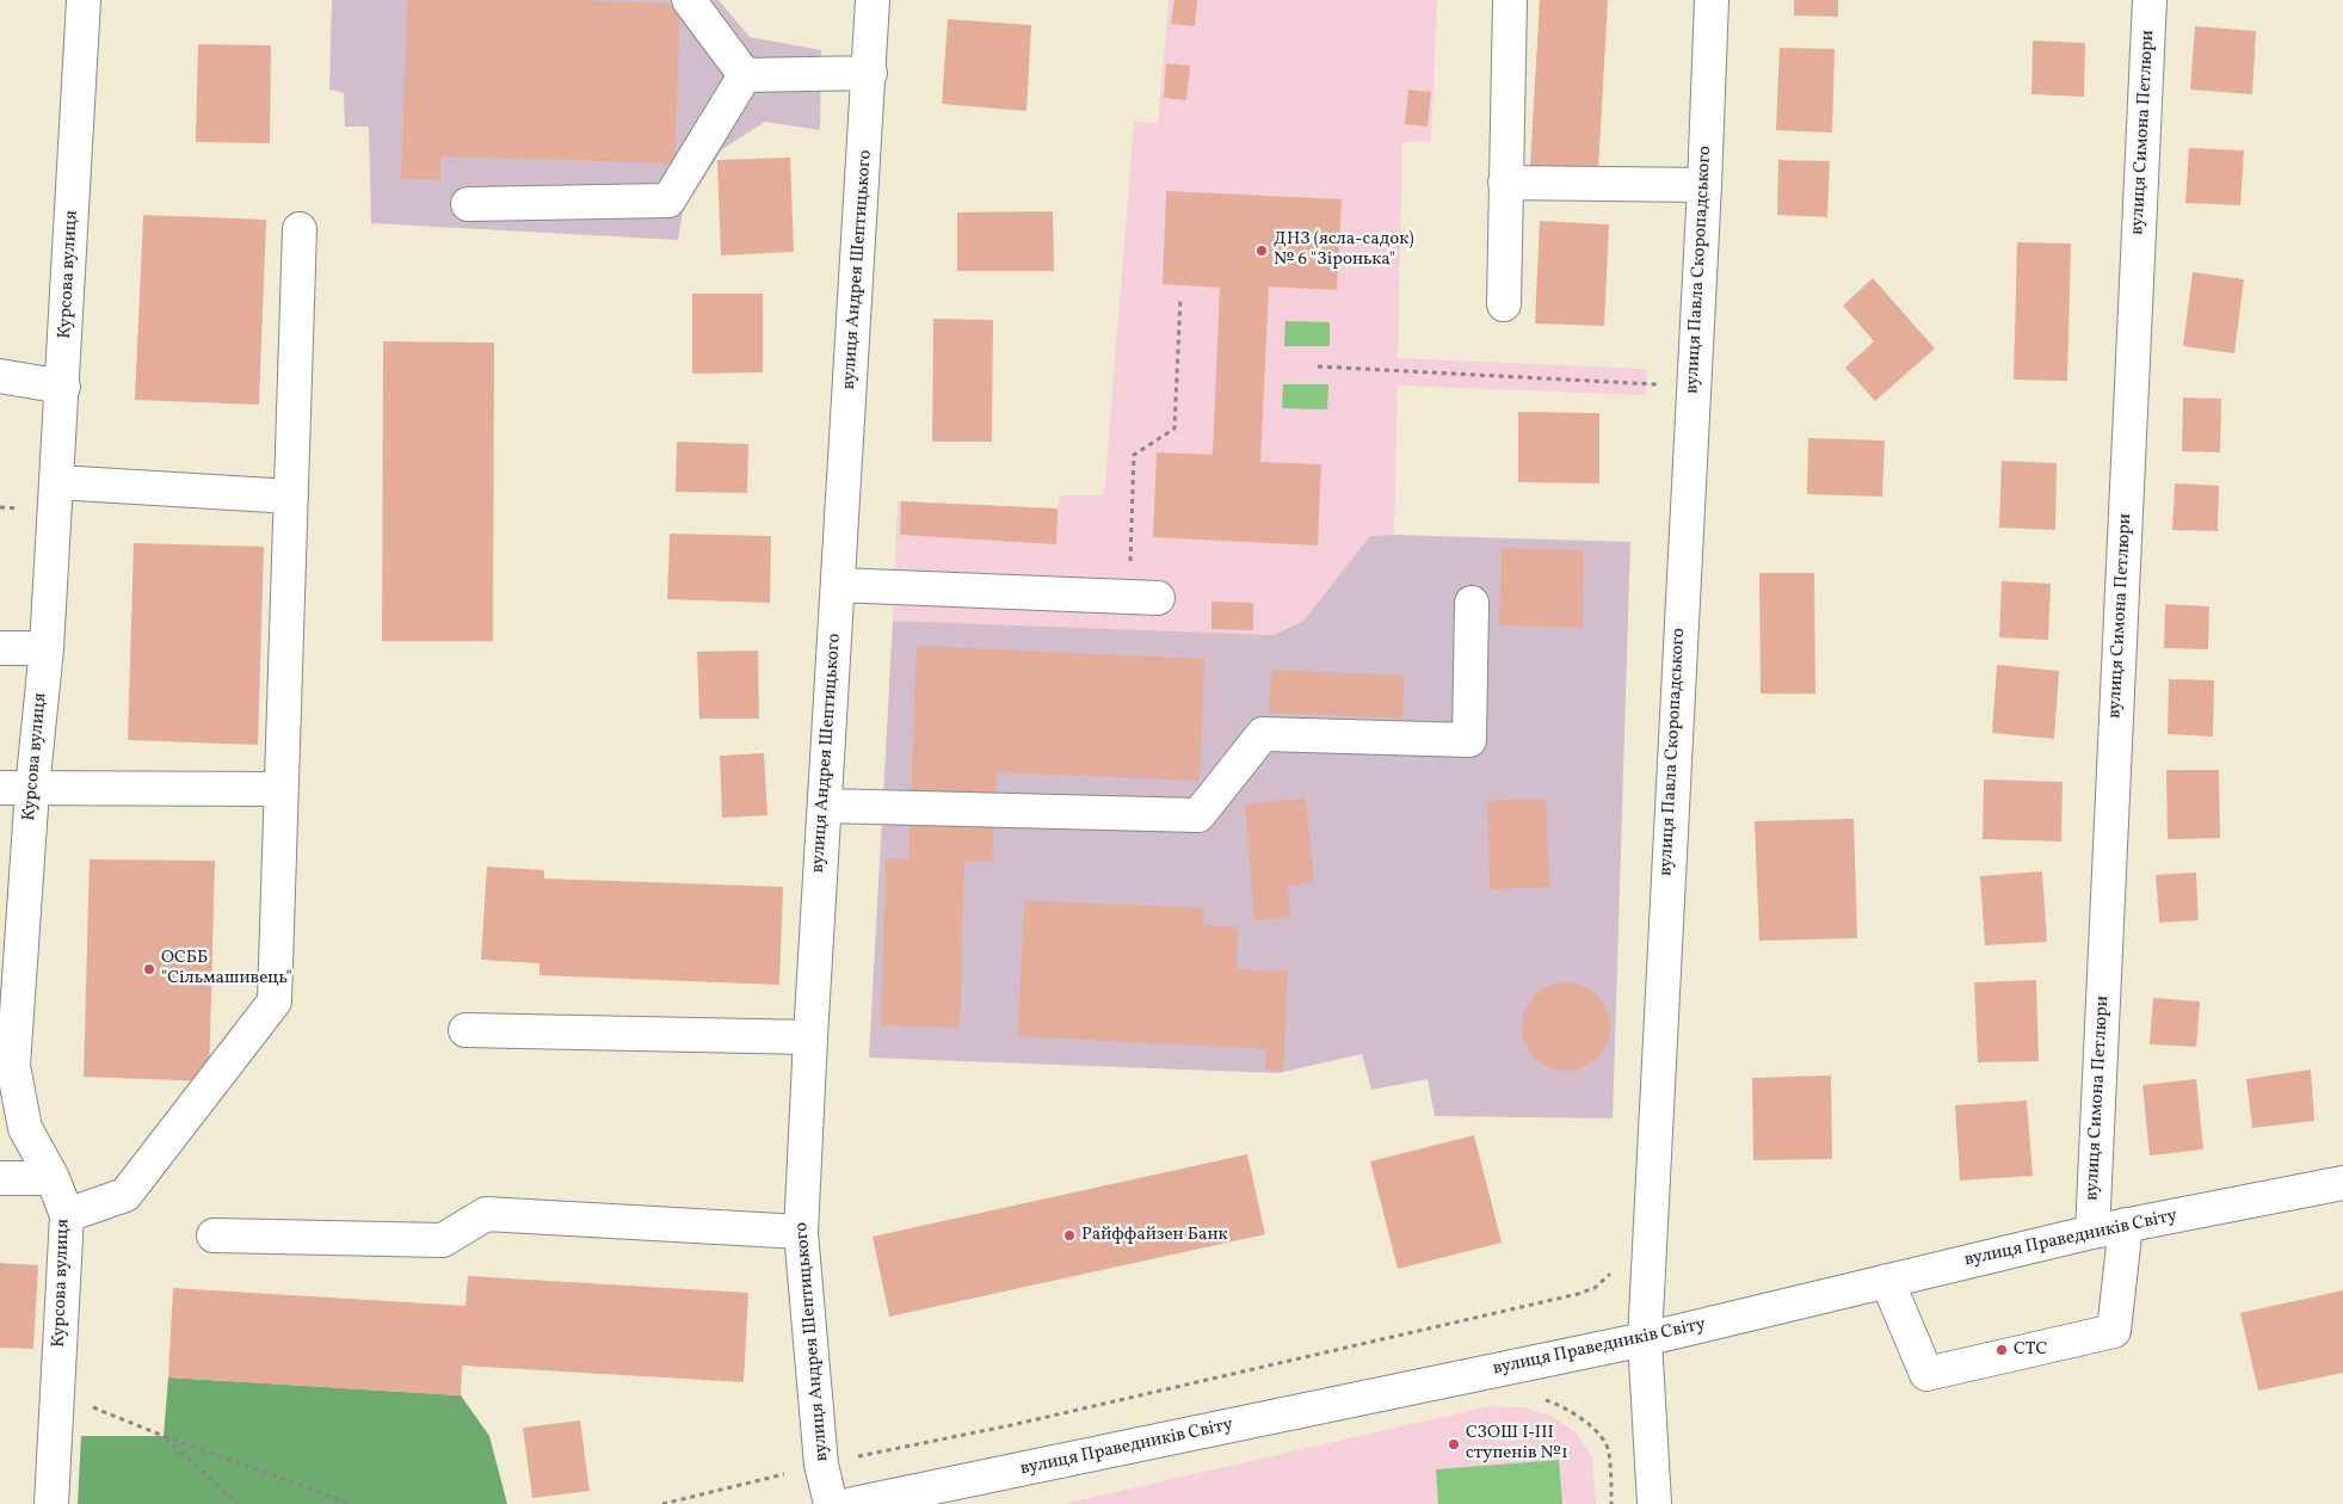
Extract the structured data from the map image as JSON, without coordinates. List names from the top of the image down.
{
  "streets": {
    "street": [
      "вулиця Симона Петлюри",
      "вулиця Андрея Шептицького",
      "вулиця Павла Скоропадського",
      "Курсова вулиця",
      "вулиця Праведників Світу"
    ]
  },
  "crossings": [
    ["вулиця Симона Петлюри", "вулиця Праведників Світу"],
    ["вулиця Павла Скоропадського", "вулиця Праведників Світу"]
  ],
  "places": [
    "ДНЗ (ясла-садок) № 6 \"Зіронька\"",
    "ОСББ \"Сільмашивець\"",
    "Райффайзен Банк",
    "СТС",
    "СЗОШ І-ІІІ ступенів №1"
  ]
}
